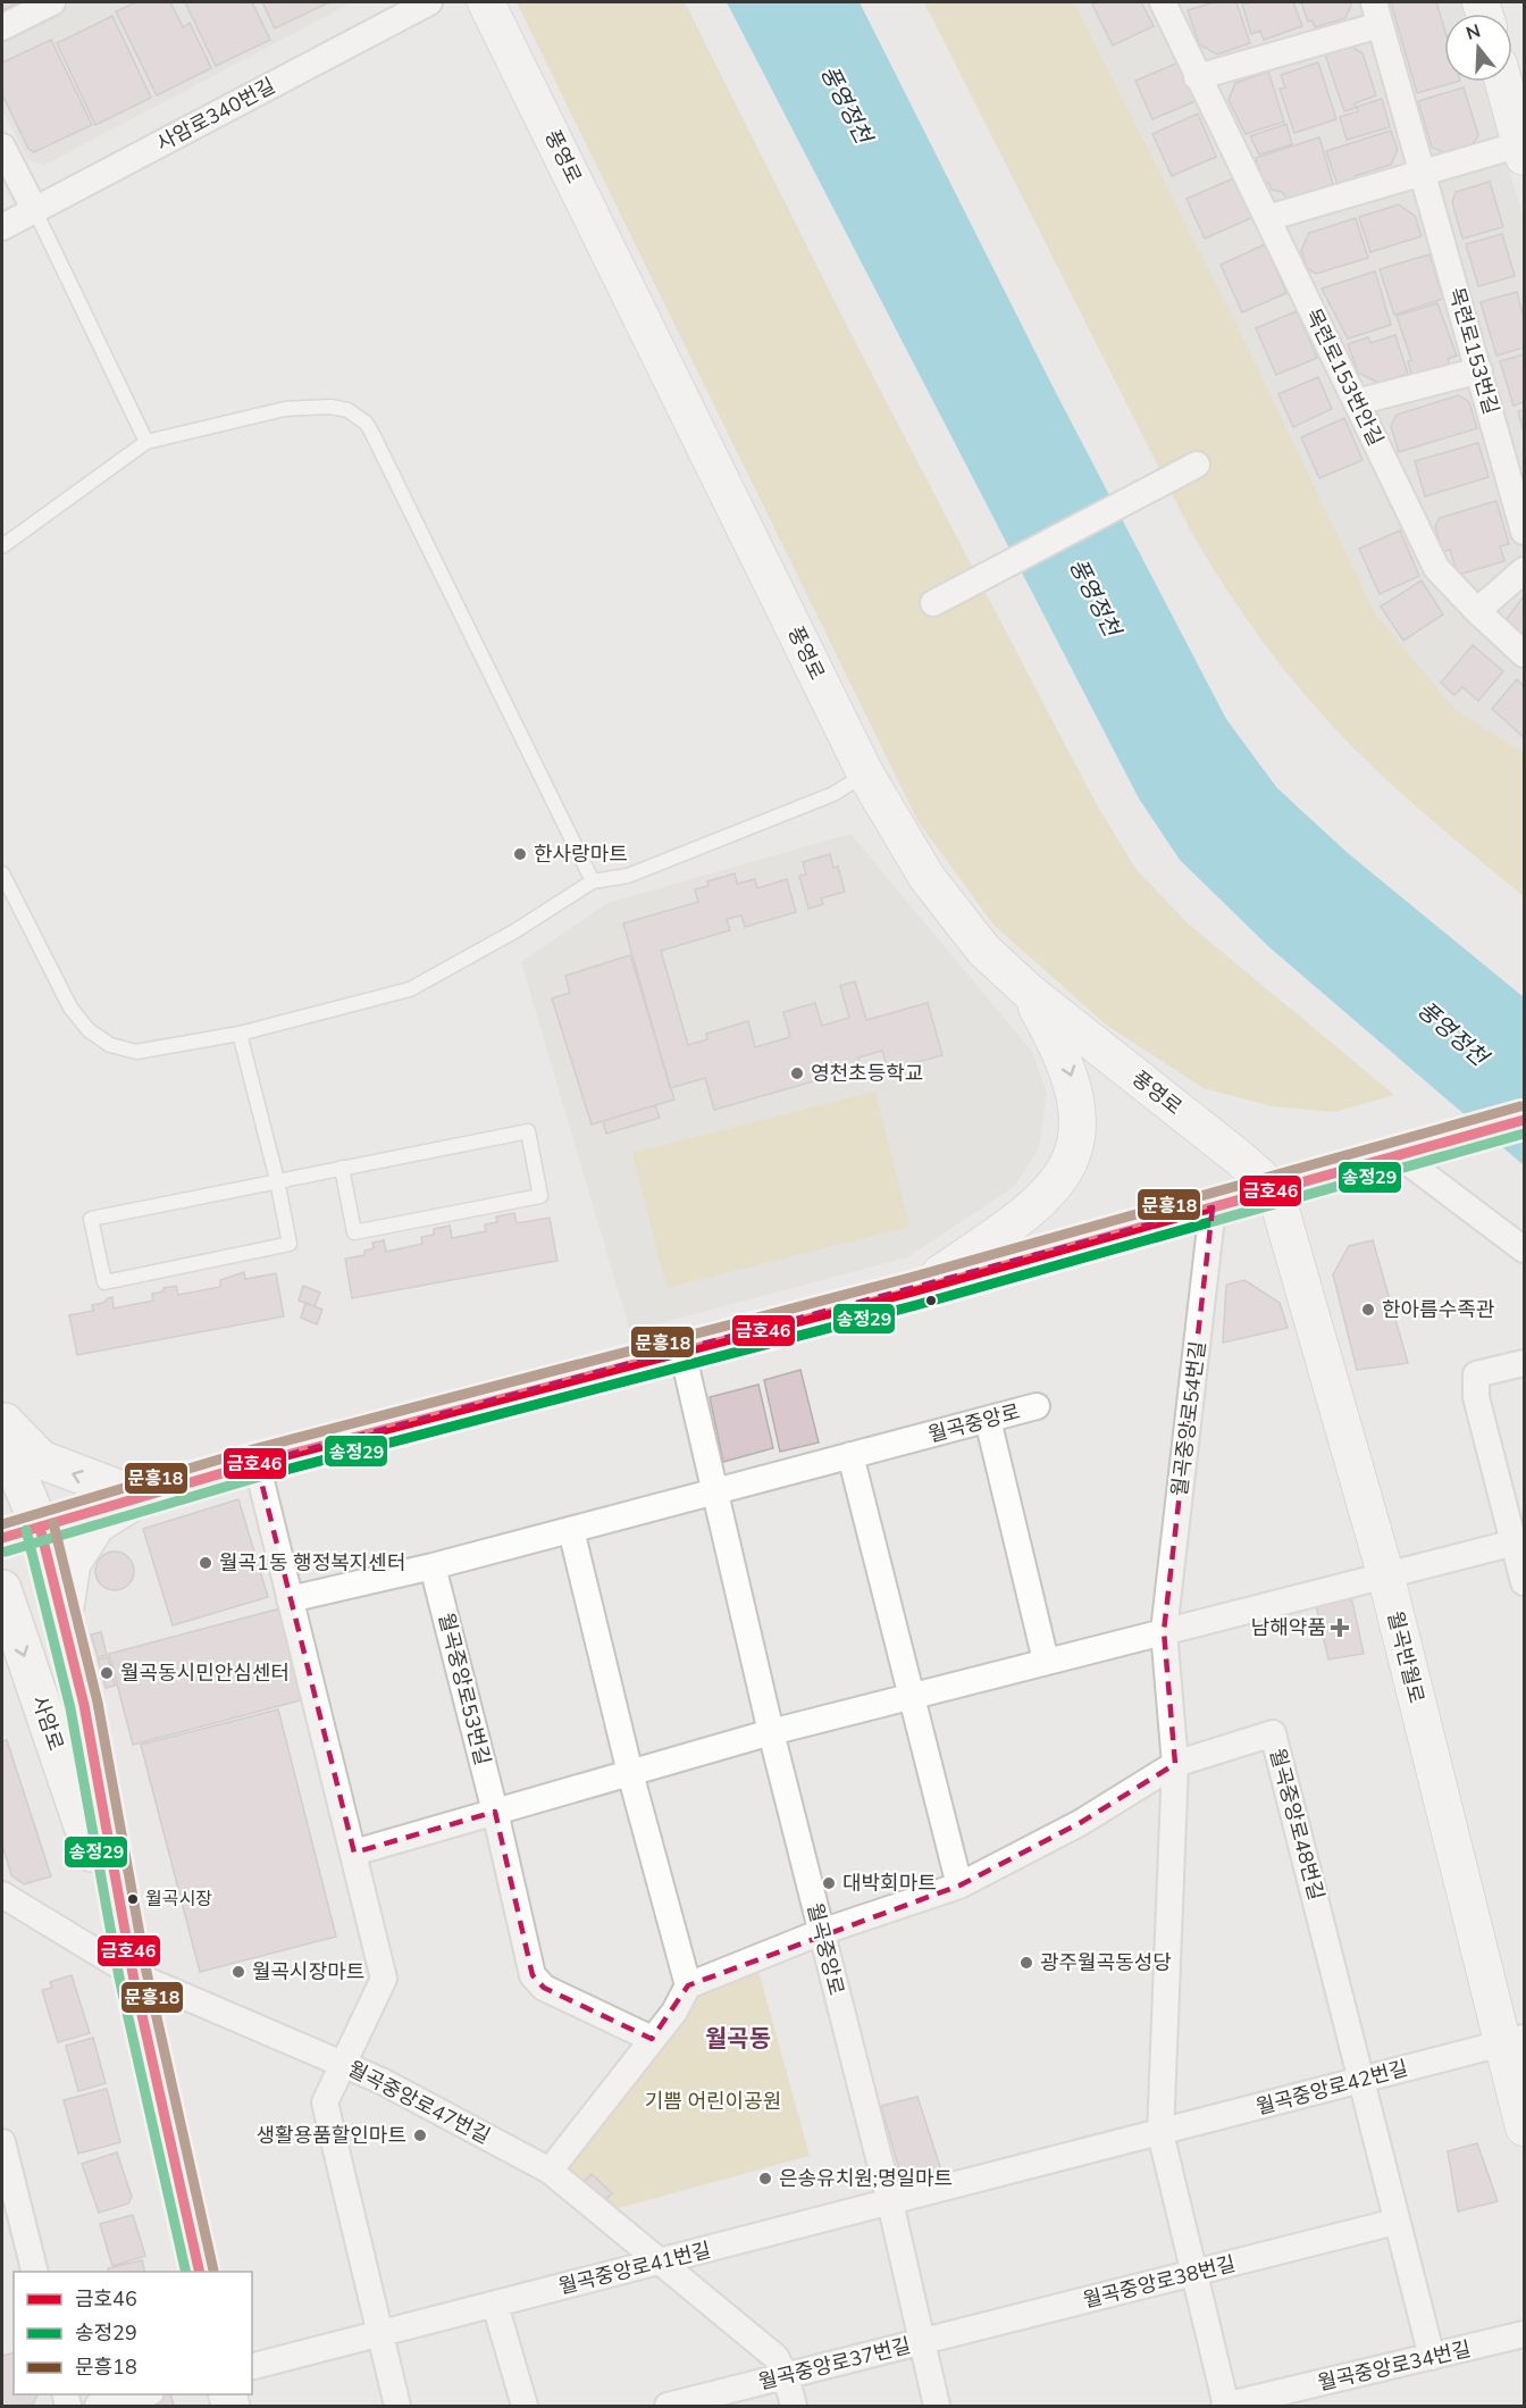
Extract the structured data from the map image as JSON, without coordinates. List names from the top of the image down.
{
  "streets": {
    "main road": ["풍영로", "월곡반월로", "사암로"],
    "street": [
      "사암로340번길",
      "목련로153번길",
      "목련로153번안길",
      "월곡중앙로54번길",
      "월곡중앙로",
      "월곡중앙로53번길",
      "월곡중앙로48번길",
      "월곡중앙로42번길",
      "월곡중앙로47번길",
      "월곡중앙로41번길",
      "월곡중앙로38번길",
      "월곡중앙로37번길",
      "월곡중앙로34번길"
    ]
  },
  "crossings": [
    ["풍영로", "월곡반월로"],
    ["월곡중앙로54번길", "월곡중앙로48번길"],
    ["월곡중앙로", "월곡중앙로53번길"],
    ["월곡중앙로", "월곡중앙로48번길"],
    ["월곡중앙로", "월곡중앙로42번길"],
    ["월곡중앙로", "월곡중앙로41번길"],
    ["월곡중앙로", "월곡중앙로38번길"],
    ["월곡중앙로", "월곡중앙로37번길"],
    ["월곡반월로", "월곡중앙로42번길"],
    ["사암로", "월곡중앙로47번길"],
    ["월곡중앙로48번길", "월곡중앙로42번길"],
    ["월곡중앙로48번길", "월곡중앙로38번길"],
    ["월곡중앙로48번길", "월곡중앙로34번길"],
    ["월곡중앙로42번길", "월곡중앙로41번길"],
    ["월곡중앙로47번길", "월곡중앙로41번길"],
    ["월곡중앙로47번길", "월곡중앙로37번길"],
    ["월곡중앙로38번길", "월곡중앙로37번길"]
  ],
  "districts": ["월곡동"],
  "water": ["풍영정천"],
  "parks": ["기쁨 어린이공원"],
  "places": {
    "other": [
      "한사랑마트",
      "영천초등학교",
      "한아름수족관",
      "월곡1동 행정복지센터",
      "월곡동시민안심센터",
      "대박회마트",
      "월곡시장",
      "광주월곡동성당",
      "월곡시장마트",
      "생활용품할인마트",
      "은송유치원;명일마트"
    ],
    "health": ["남해약품"]
  },
  "lines": ["transit line 문흥18", "transit line 금호46", "transit line 송정29"],
  "legend": ["금호46", "송정29", "문흥18"],
  "north": "top"
}
